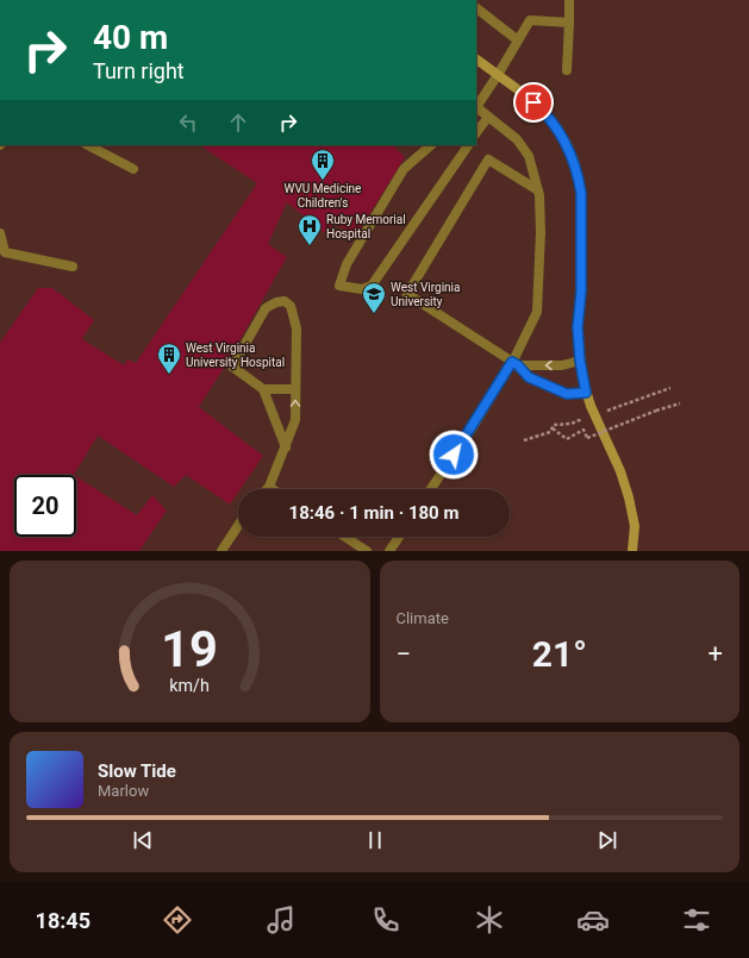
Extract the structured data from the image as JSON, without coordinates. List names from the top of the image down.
{
  "places": {
    "building": ["WVU Medicine Children's", "West Virginia University Hospital"],
    "hospital": ["Ruby Memorial Hospital"],
    "school or university": ["West Virginia University"]
  },
  "page": {
    "turn": ["40 m", "Turn right"],
    "limit": "20",
    "trip": "18:46 · 1 min · 180 m",
    "tile": "Climate",
    "heat": ["−", "21°", "+"],
    "song": ["Slow Tide", "Marlow"],
    "tabs": "18:45",
    "gauge": ["19", "km/h"]
  }
}
